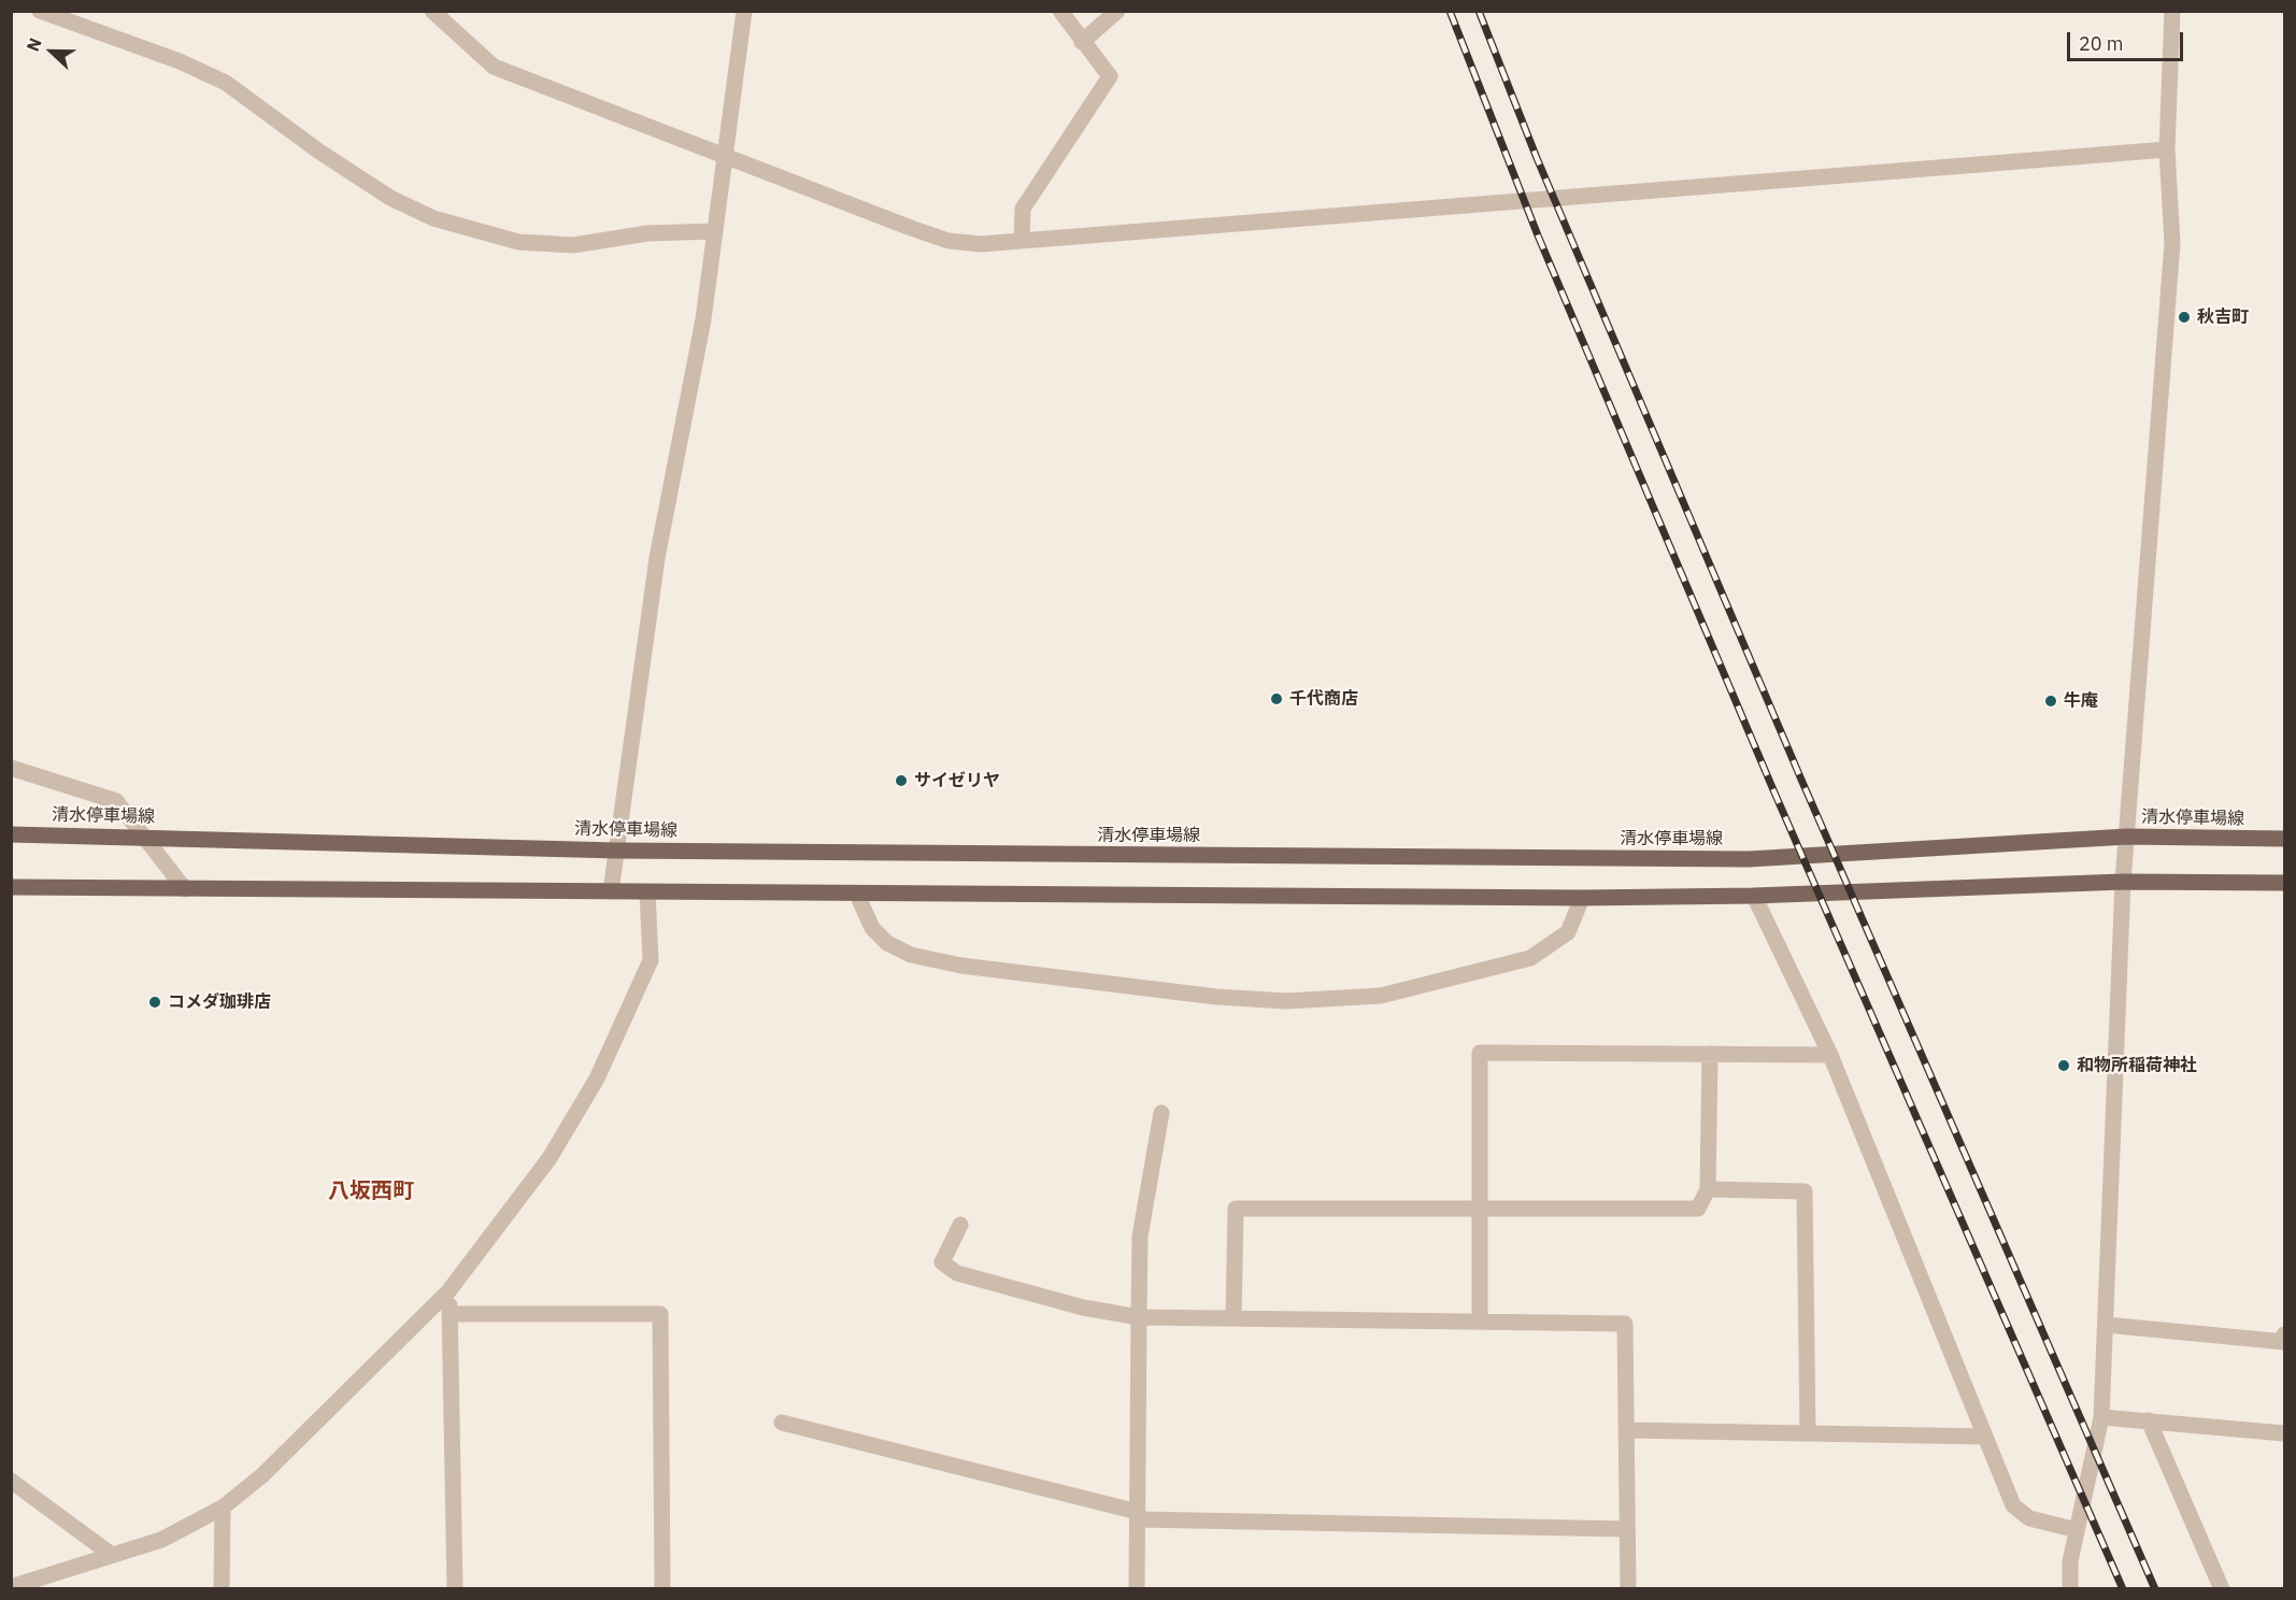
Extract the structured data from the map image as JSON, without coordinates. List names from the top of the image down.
{
  "streets": {
    "main road": ["清水停車場線"]
  },
  "districts": ["八坂西町"],
  "places": [
    "秋吉町",
    "千代商店",
    "牛庵",
    "サイゼリヤ",
    "コメダ珈琲店",
    "和物所稲荷神社"
  ],
  "scale_bar": "20 m",
  "north": "left"
}
